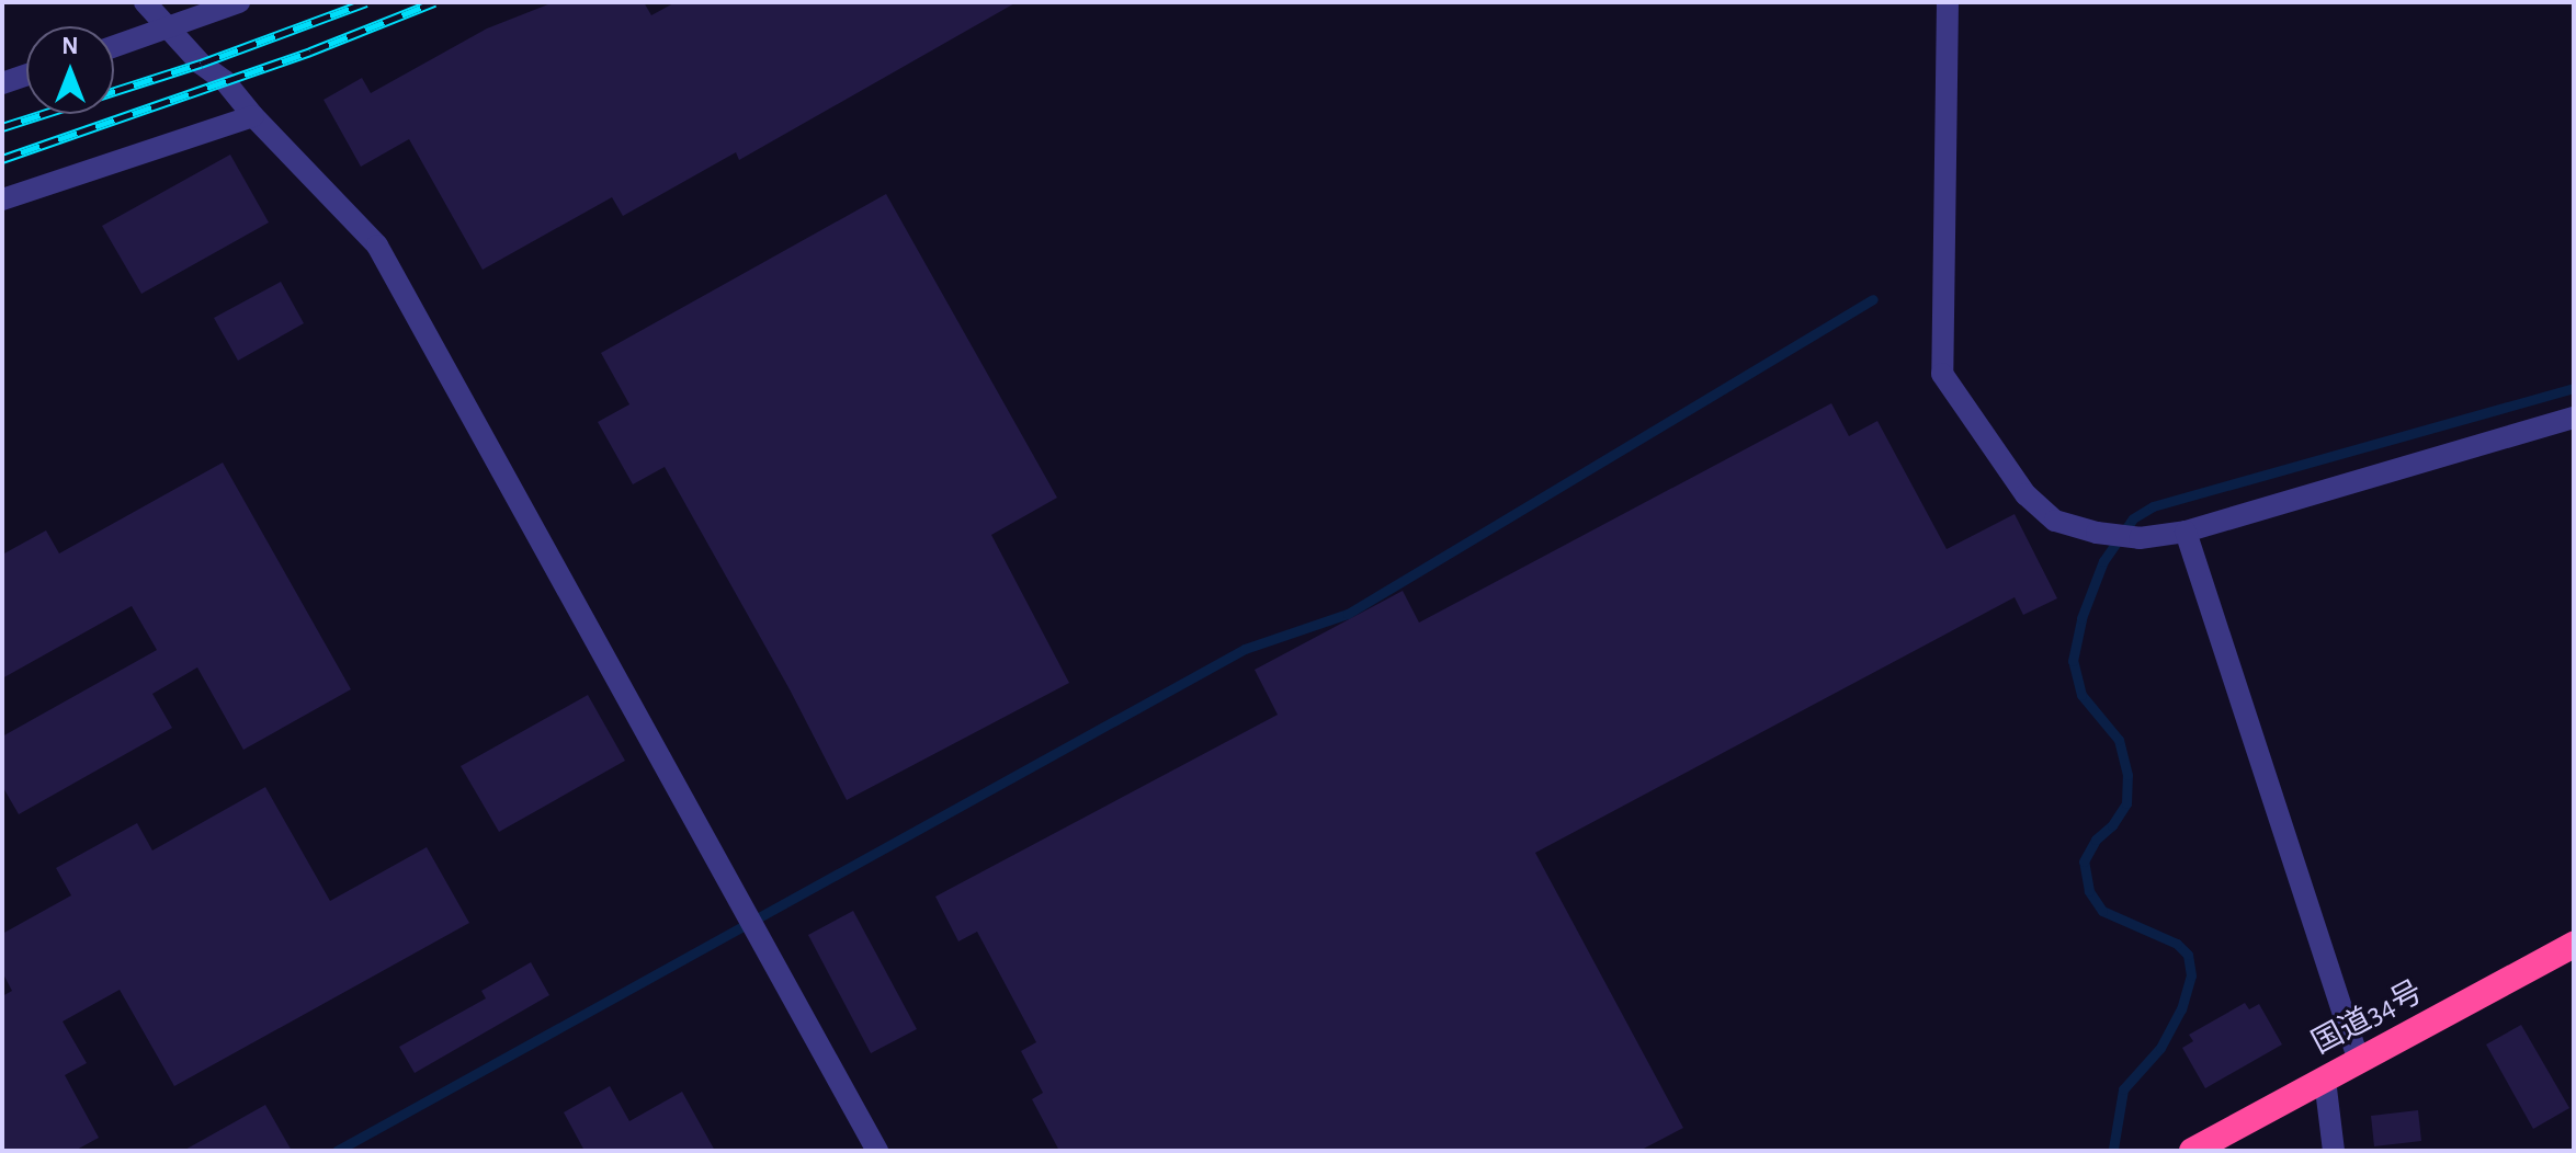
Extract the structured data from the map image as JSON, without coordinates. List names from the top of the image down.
{
  "streets": {
    "highway": ["国道34号"]
  },
  "north": "top"
}
